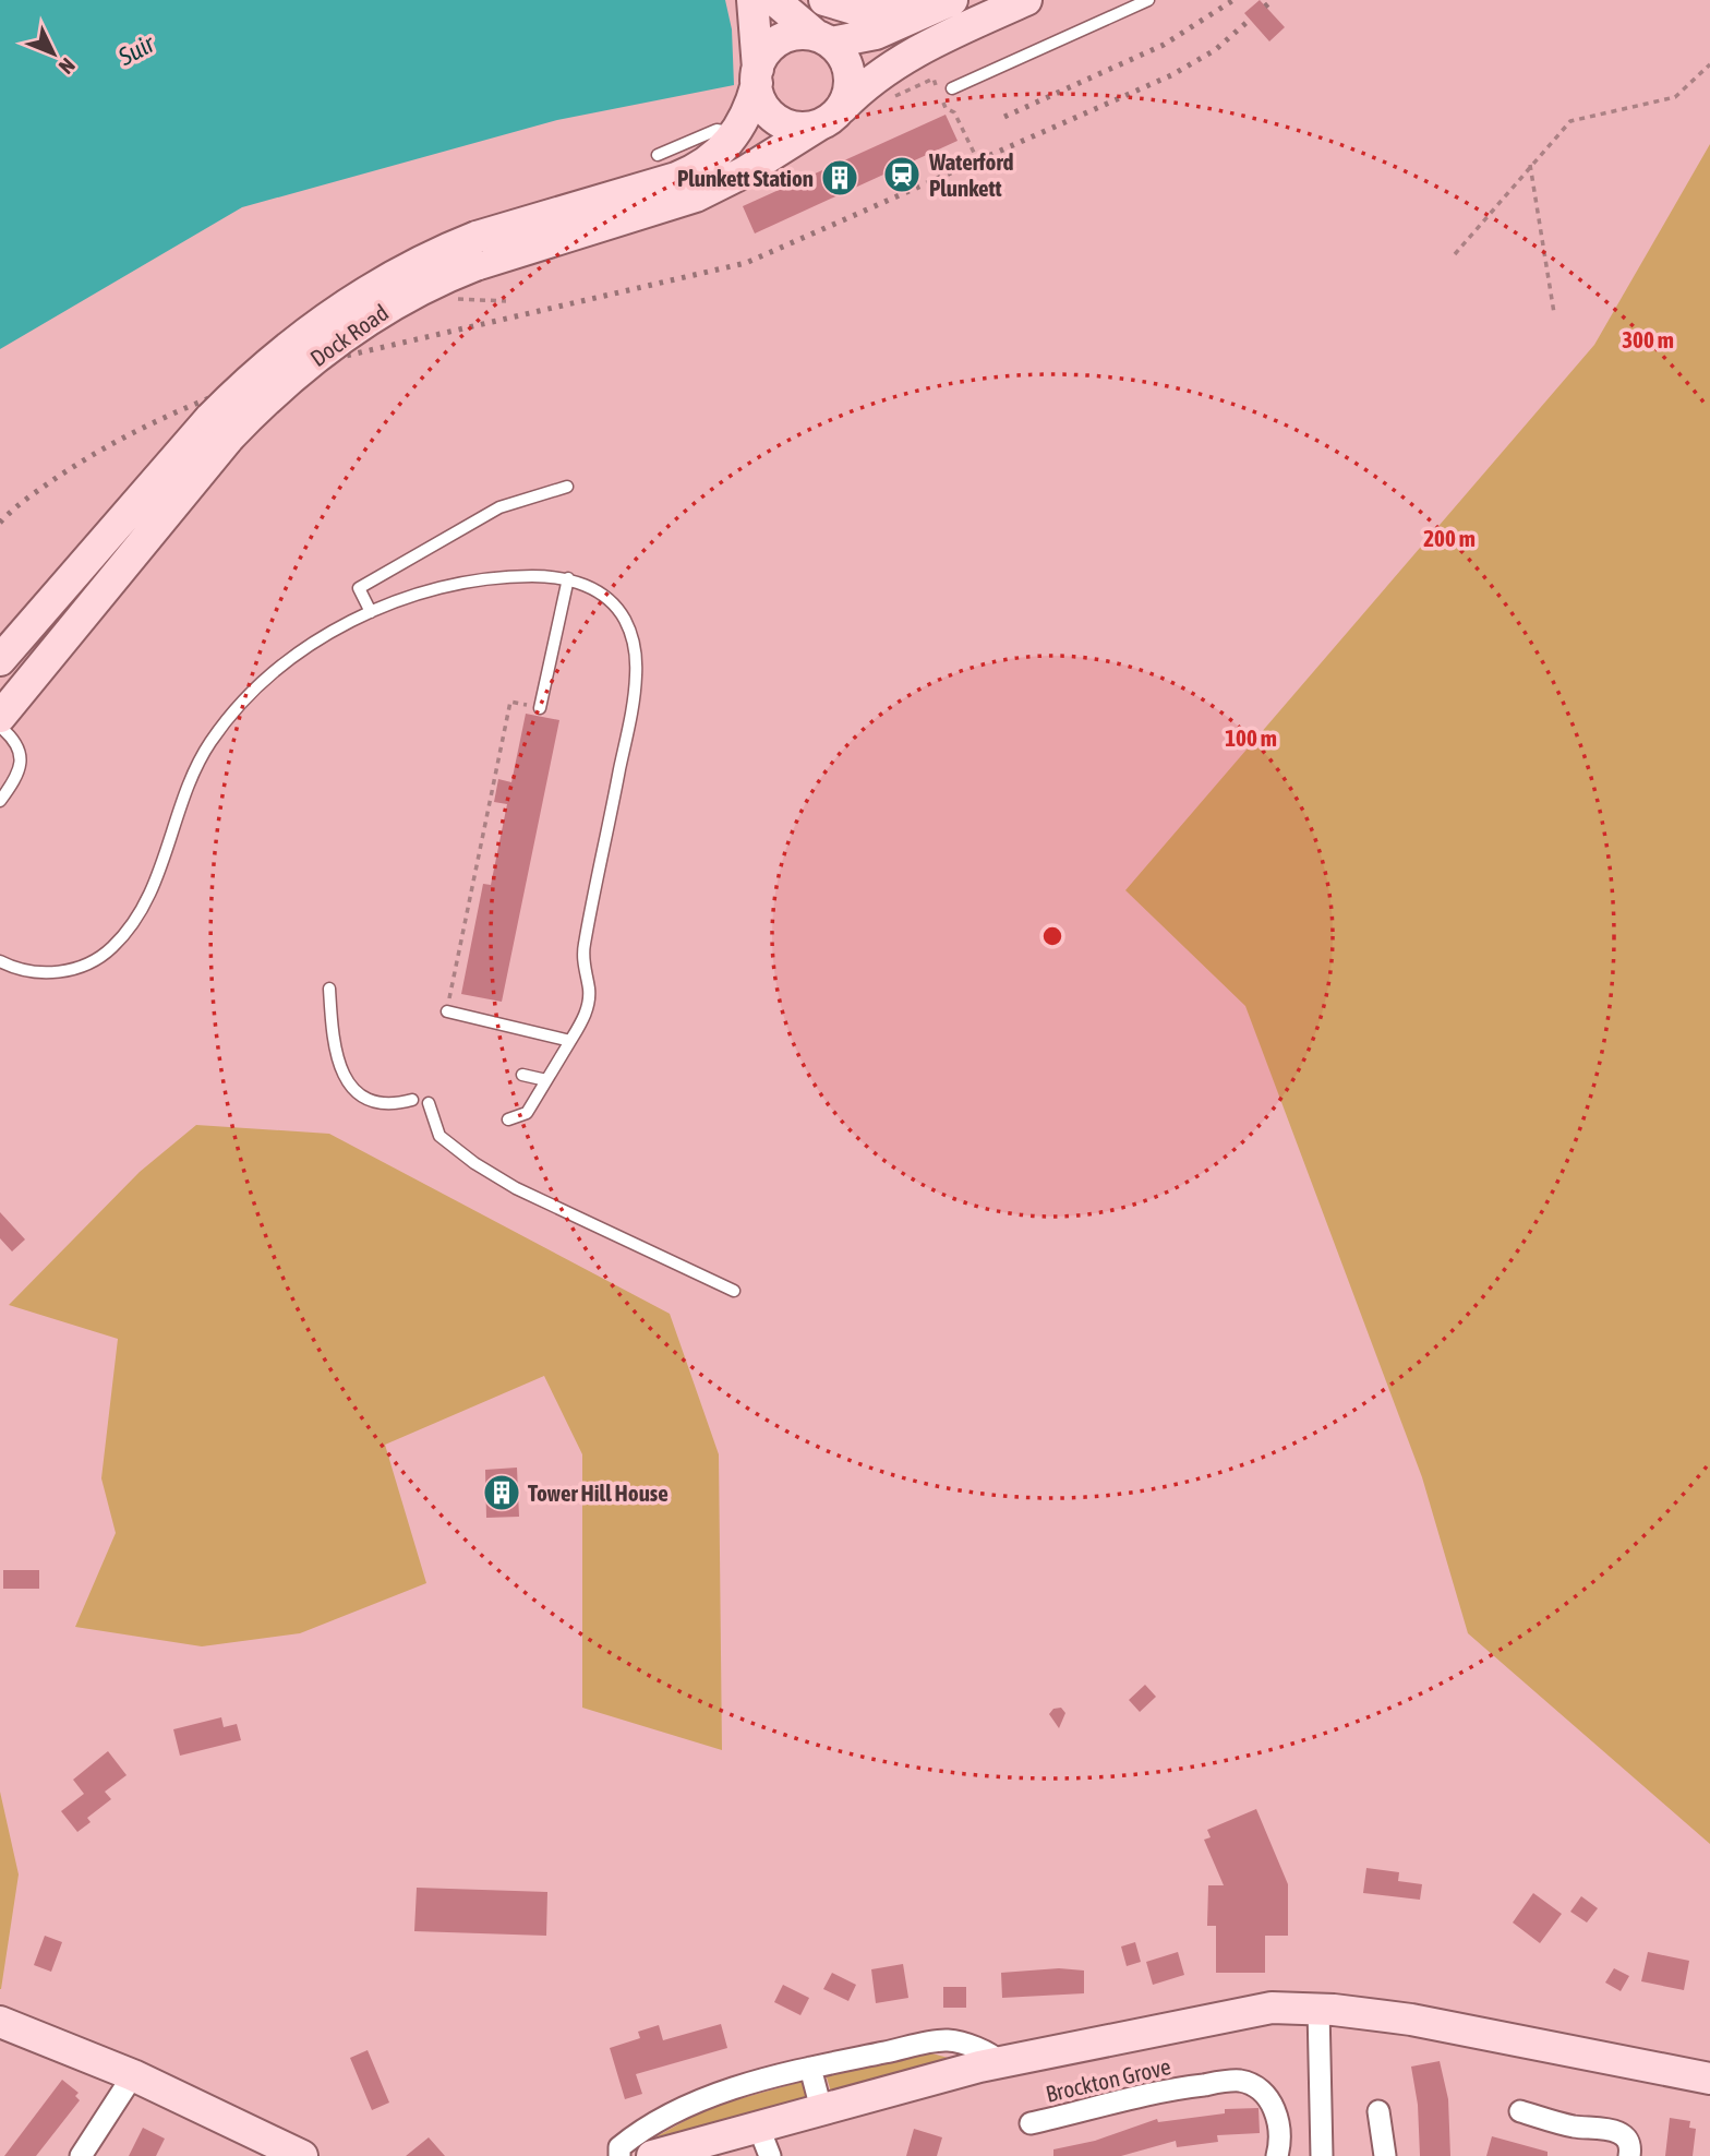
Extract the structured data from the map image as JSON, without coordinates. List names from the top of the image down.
{
  "streets": {
    "main road": ["Dock Road"],
    "street": ["Brockton Grove"]
  },
  "water": ["Suir"],
  "places": {
    "station": ["Waterford Plunkett"],
    "building": ["Plunkett Station", "Tower Hill House"]
  },
  "north": "bottom right",
  "rings": ["300 m", "200 m", "100 m"]
}
